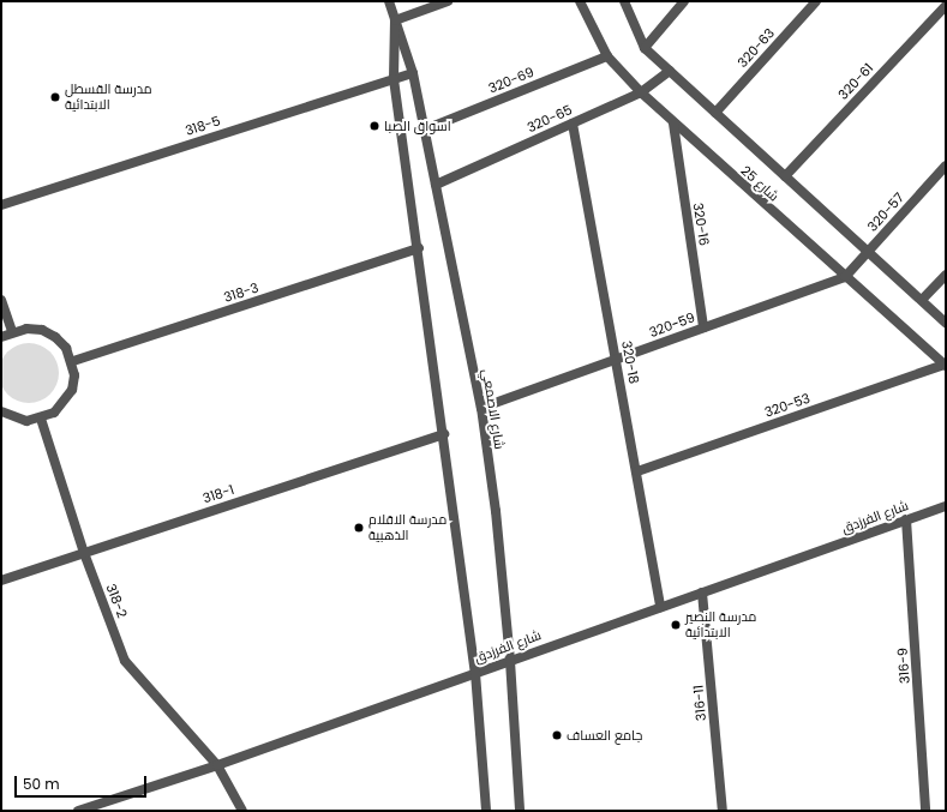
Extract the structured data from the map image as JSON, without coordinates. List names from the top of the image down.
{
  "streets": {
    "street": [
      "320-63",
      "320-69",
      "320-61",
      "320-65",
      "318-5",
      "شارع 25",
      "320-57",
      "320-16",
      "318-3",
      "320-59",
      "320-18",
      "320-53",
      "شارع الاصمعي",
      "318-1",
      "شارع الفرزدق",
      "318-2",
      "316-9",
      "316-11"
    ]
  },
  "crossings": [
    ["320-63", "شارع 25"],
    ["320-69", "شارع 25"],
    ["320-69", "شارع الاصمعي"],
    ["320-61", "شارع 25"],
    ["320-65", "شارع 25"],
    ["320-65", "320-18"],
    ["320-65", "شارع الاصمعي"],
    ["318-5", "شارع الاصمعي"],
    ["شارع 25", "320-57"],
    ["شارع 25", "320-16"],
    ["شارع 25", "320-59"],
    ["شارع 25", "320-53"],
    ["320-57", "320-59"],
    ["320-16", "320-59"],
    ["318-3", "شارع الاصمعي"],
    ["320-59", "320-18"],
    ["320-59", "شارع الاصمعي"],
    ["320-18", "320-53"],
    ["320-18", "شارع الفرزدق"],
    ["شارع الاصمعي", "318-1"],
    ["شارع الاصمعي", "شارع الفرزدق"],
    ["318-1", "318-2"],
    ["شارع الفرزدق", "318-2"],
    ["شارع الفرزدق", "316-9"],
    ["شارع الفرزدق", "316-11"]
  ],
  "places": [
    "مدرسة القسطل الابتدائية",
    "اسواق الصبا",
    "مدرسة الاقلام الذهبية",
    "مدرسة النصير الابتدائية",
    "جامع العساف"
  ],
  "scale_bar": "50 m"
}
